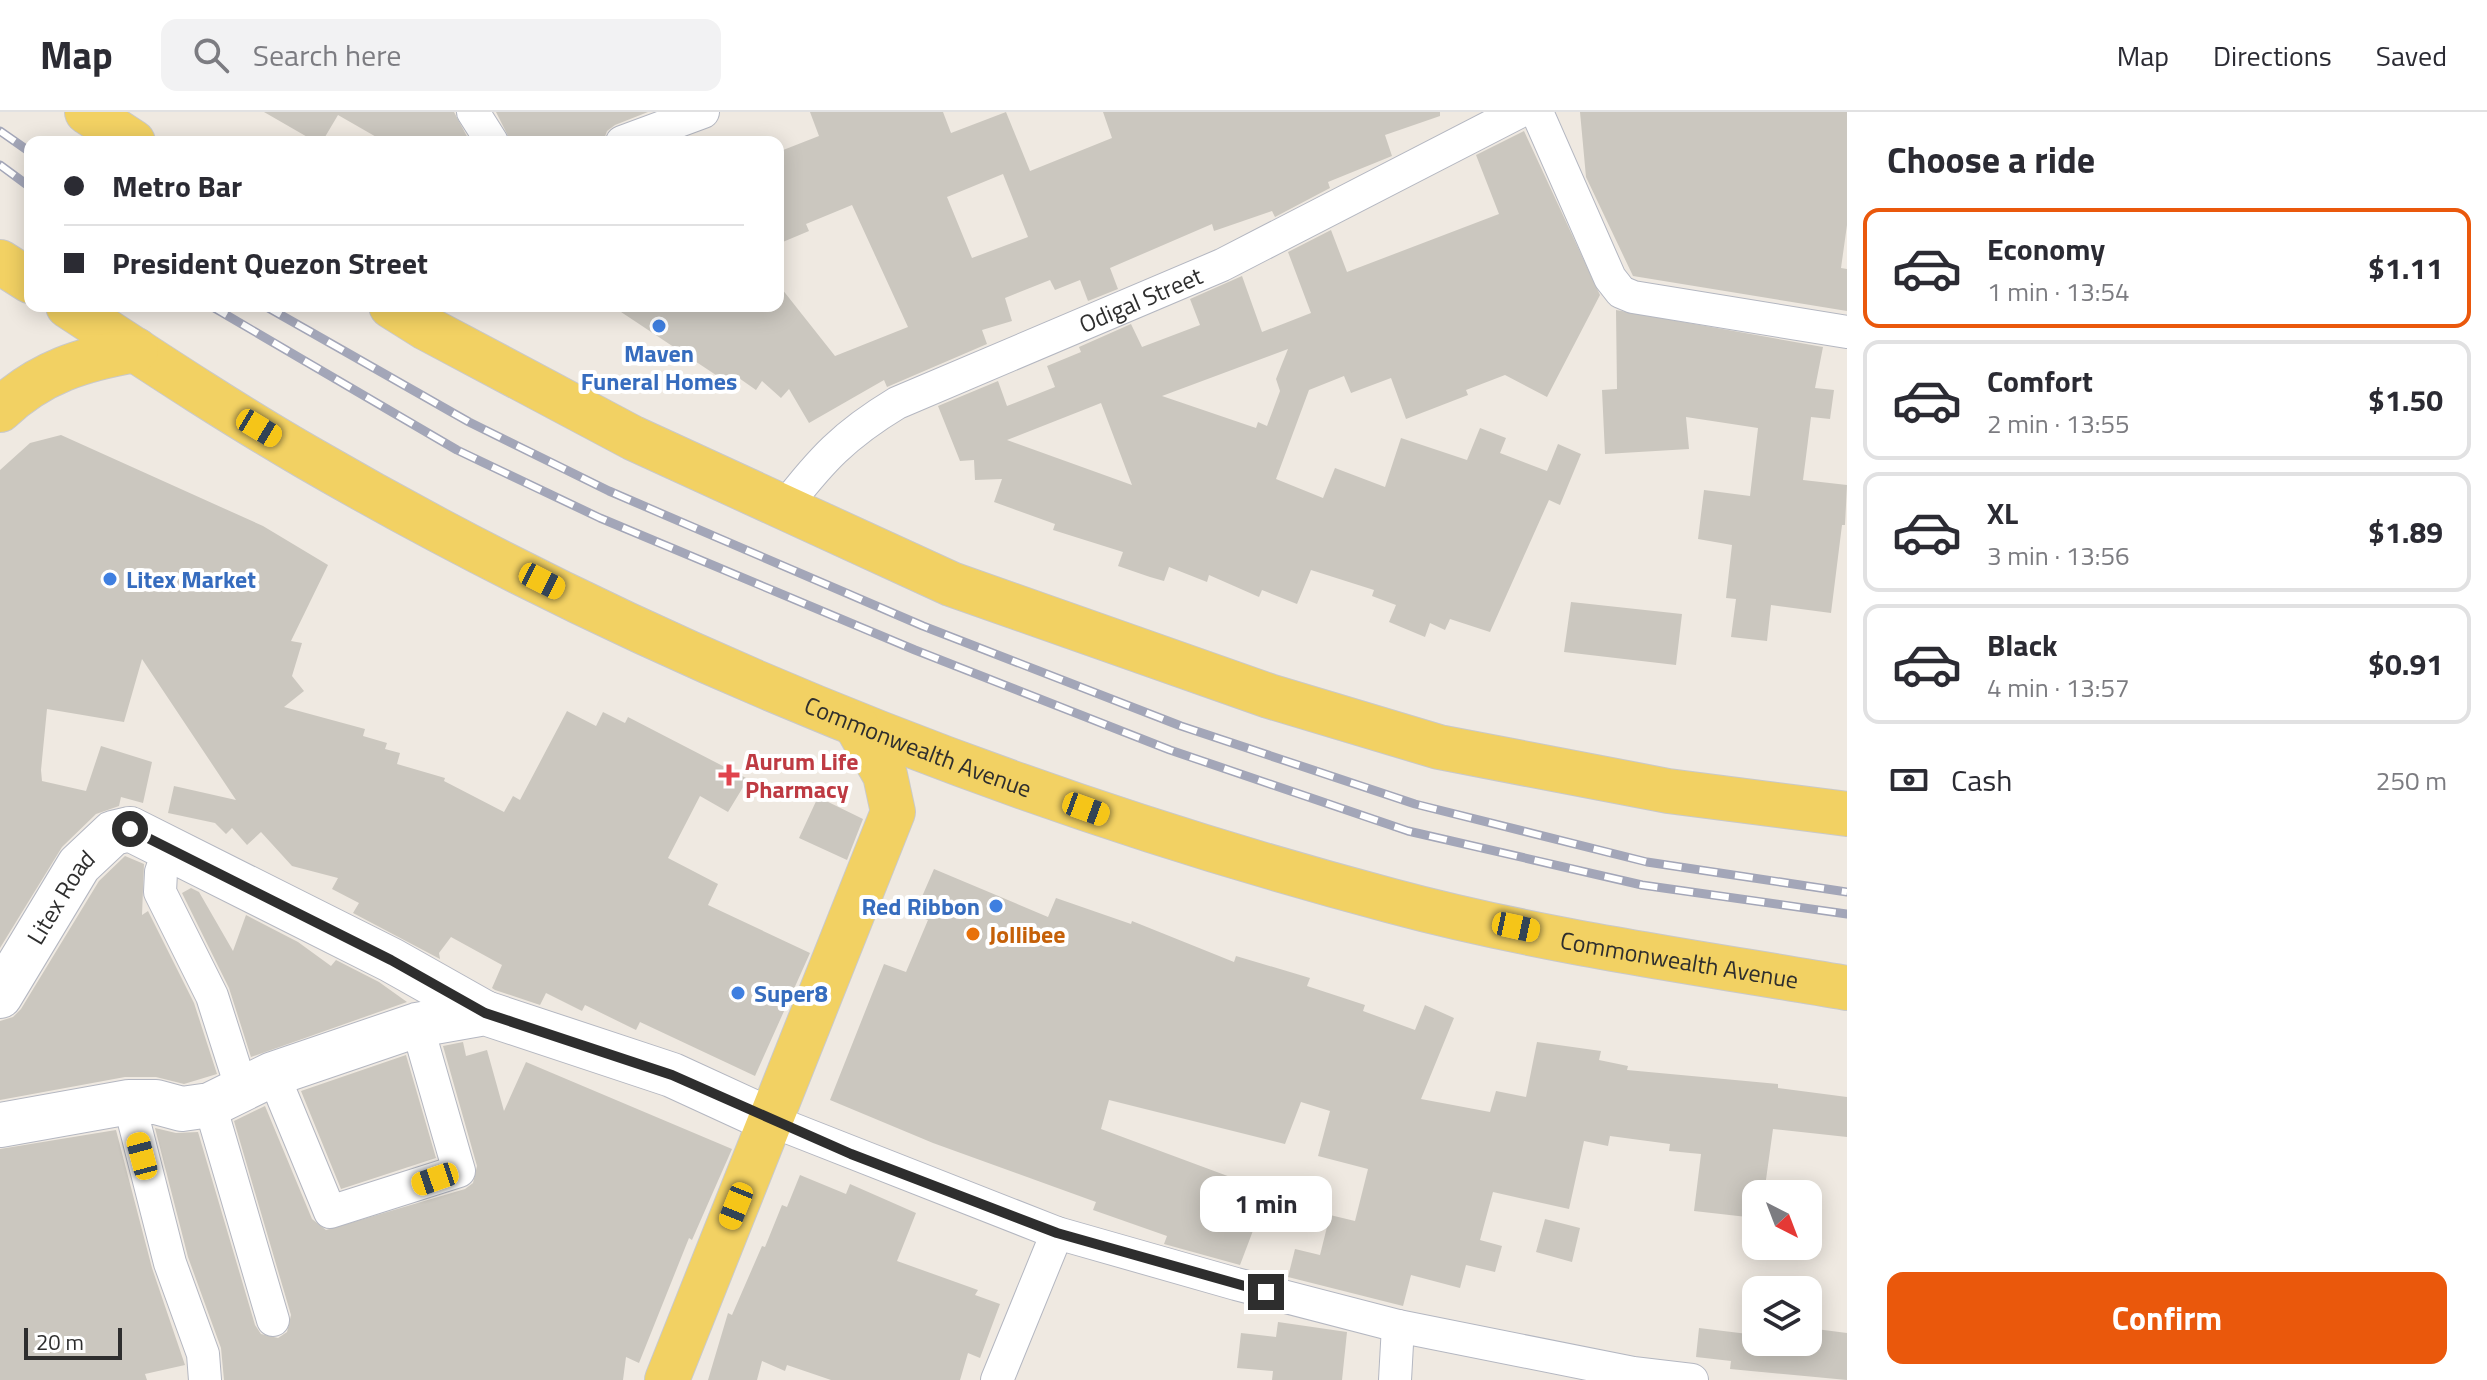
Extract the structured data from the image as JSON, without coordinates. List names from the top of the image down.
{
  "streets": {
    "main road": ["Commonwealth Avenue"],
    "street": ["Odigal Street", "Litex Road"]
  },
  "places": {
    "other": [
      "Maven Funeral Homes",
      "Litex Market",
      "Red Ribbon",
      "Jollibee",
      "Super8"
    ],
    "health": ["Aurum Life Pharmacy"]
  },
  "scale_bar": "20 m",
  "north": "bottom right",
  "page": {
    "header": "Map",
    "search": "Search here",
    "nav": ["Map", "Directions", "Saved"],
    "heading": "Choose a ride",
    "banner": ["Metro Bar", "President Quezon Street"],
    "list": [
      {
        "name": "Economy",
        "note": "1 min · 13:54",
        "value": "$1.11"
      },
      {
        "name": "Comfort",
        "note": "2 min · 13:55",
        "value": "$1.50"
      },
      {
        "name": "XL",
        "note": "3 min · 13:56",
        "value": "$1.89"
      },
      {
        "name": "Black",
        "note": "4 min · 13:57",
        "value": "$0.91"
      }
    ],
    "pay": ["Cash", "250 m"],
    "bubble": "1 min",
    "buttons": "Confirm",
    "scale": "20 m"
  }
}
